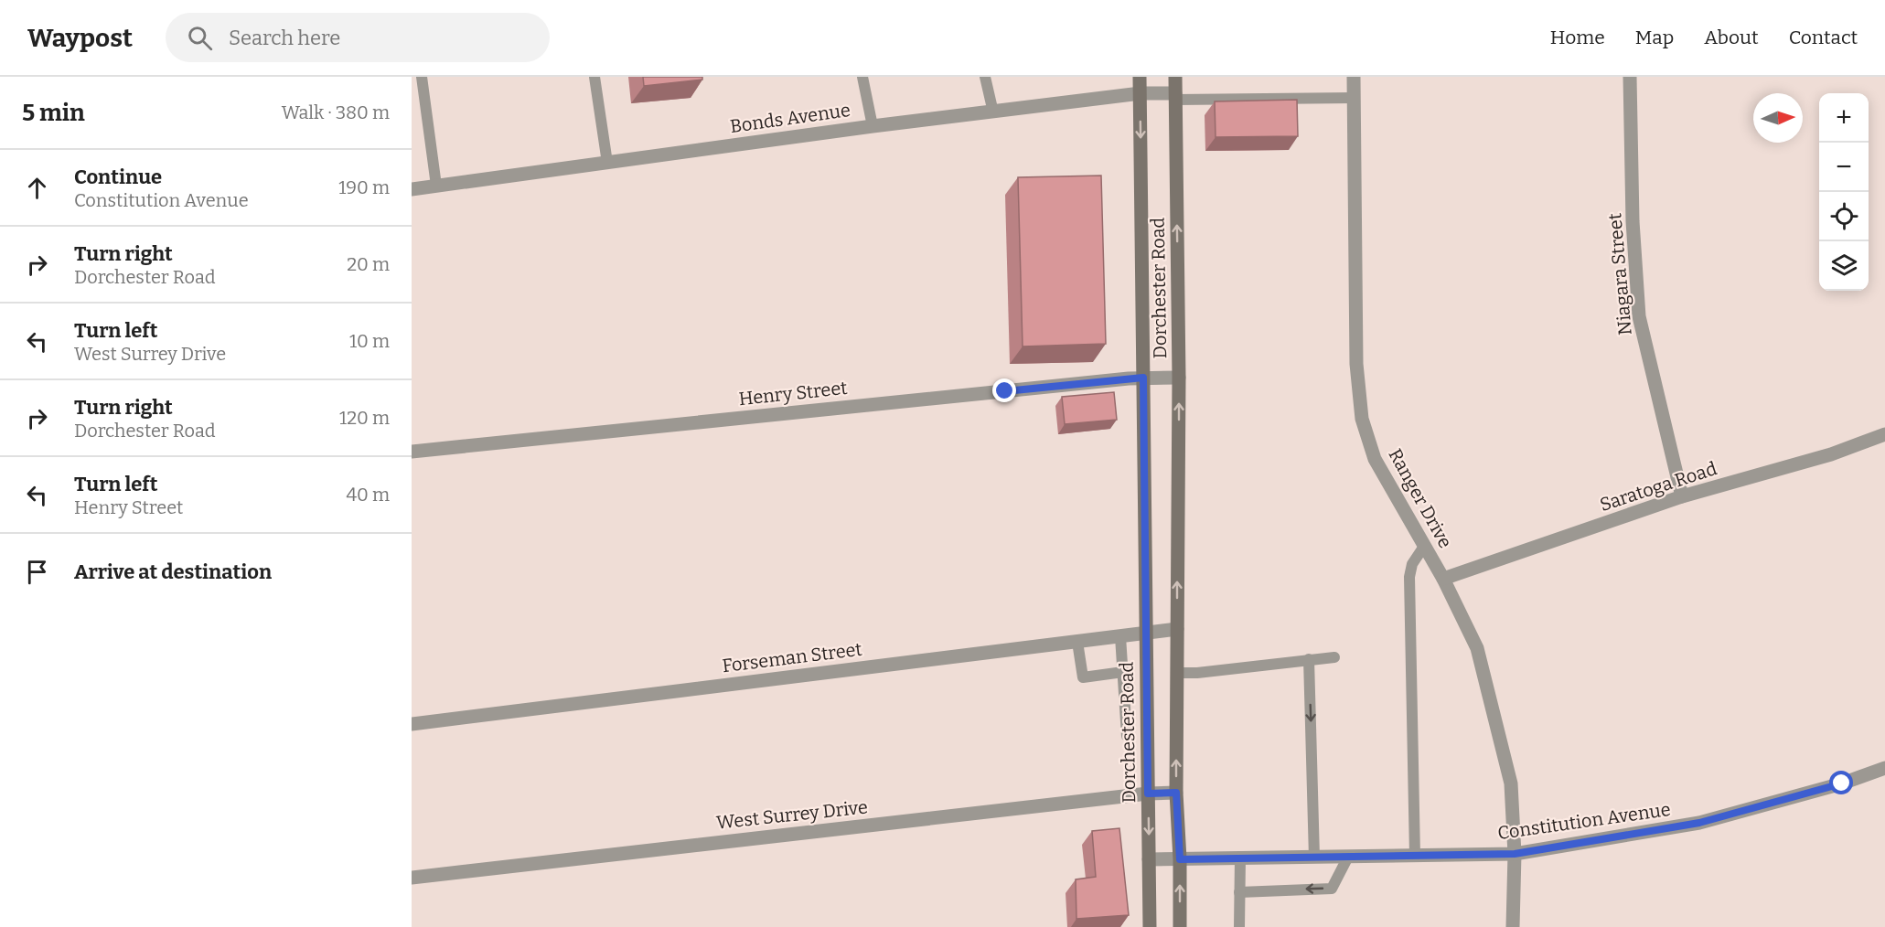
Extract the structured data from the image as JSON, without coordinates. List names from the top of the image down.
{
  "streets": {
    "main road": ["Dorchester Road"],
    "street": [
      "Bonds Avenue",
      "Niagara Street",
      "Henry Street",
      "Saratoga Road",
      "Ranger Drive",
      "Forseman Street",
      "West Surrey Drive",
      "Constitution Avenue"
    ]
  },
  "crossings": [
    ["Bonds Avenue", "Dorchester Road"],
    ["Niagara Street", "Saratoga Road"],
    ["Dorchester Road", "Henry Street"],
    ["Dorchester Road", "Forseman Street"],
    ["Dorchester Road", "West Surrey Drive"],
    ["Dorchester Road", "Constitution Avenue"],
    ["Saratoga Road", "Ranger Drive"],
    ["Ranger Drive", "Constitution Avenue"]
  ],
  "north": "right",
  "page": {
    "header": "Waypost",
    "search": "Search here",
    "nav": [
      "Home",
      "Map",
      "About",
      "Contact"
    ],
    "heading": ["5 min", "Walk · 380 m"],
    "map_buttons": ["+", "−"],
    "list": [
      ["Continue", "Constitution Avenue", "190 m"],
      ["Turn right", "Dorchester Road", "20 m"],
      ["Turn left", "West Surrey Drive", "10 m"],
      ["Turn right", "Dorchester Road", "120 m"],
      ["Turn left", "Henry Street", "40 m"],
      "Arrive at destination"
    ]
  }
}
